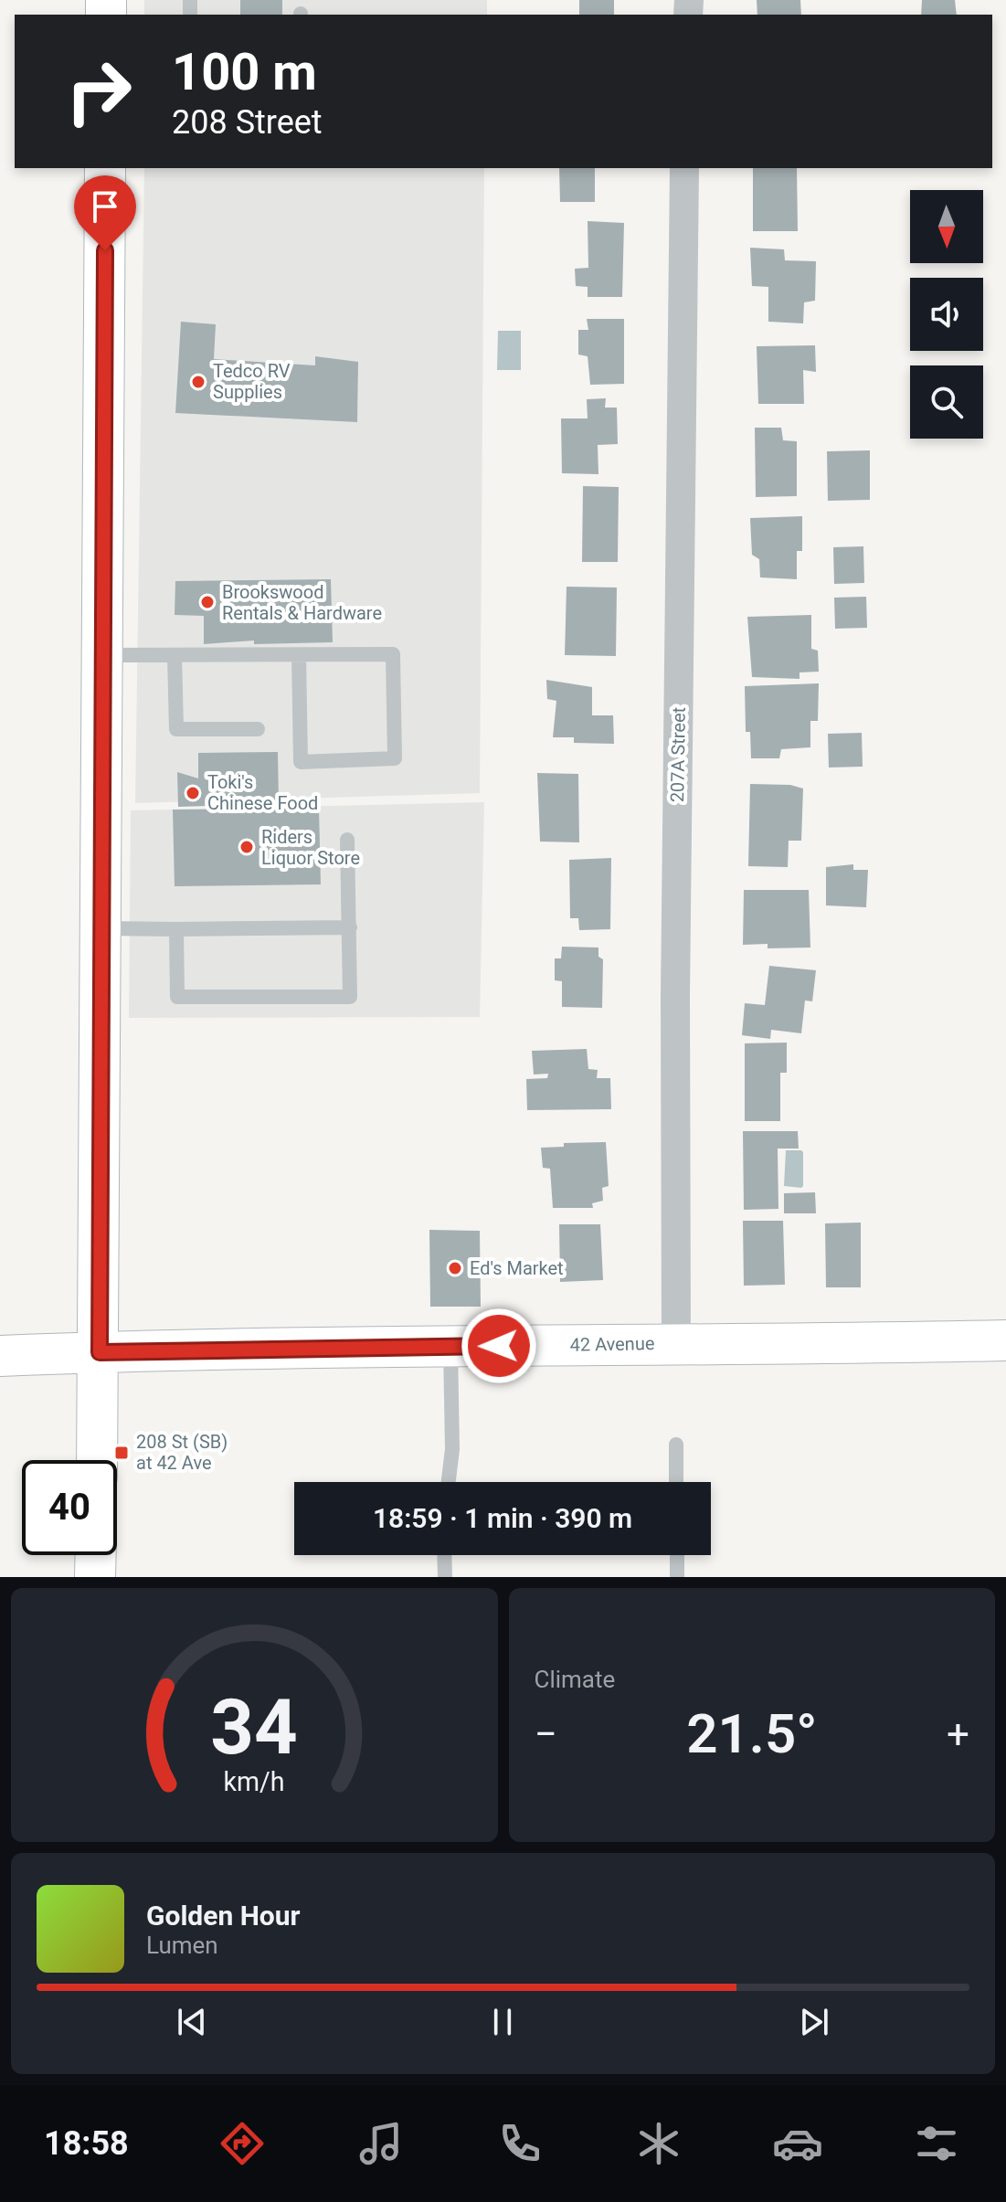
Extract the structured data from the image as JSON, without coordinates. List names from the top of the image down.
{
  "streets": {
    "main road": ["42 Avenue"],
    "street": ["207A Street"]
  },
  "crossings": [
    ["207A Street", "42 Avenue"]
  ],
  "places": {
    "other": [
      "Tedco RV Supplies",
      "Brookswood Rentals & Hardware",
      "Toki's Chinese Food",
      "Riders Liquor Store",
      "Ed's Market"
    ],
    "transit": ["208 St (SB) at 42 Ave"]
  },
  "north": "bottom",
  "page": {
    "turn": ["100 m", "208 Street"],
    "limit": "40",
    "trip": "18:59 · 1 min · 390 m",
    "tile": "Climate",
    "heat": ["−", "21.5°", "+"],
    "song": ["Golden Hour", "Lumen"],
    "tabs": "18:58",
    "gauge": ["34", "km/h"]
  }
}
